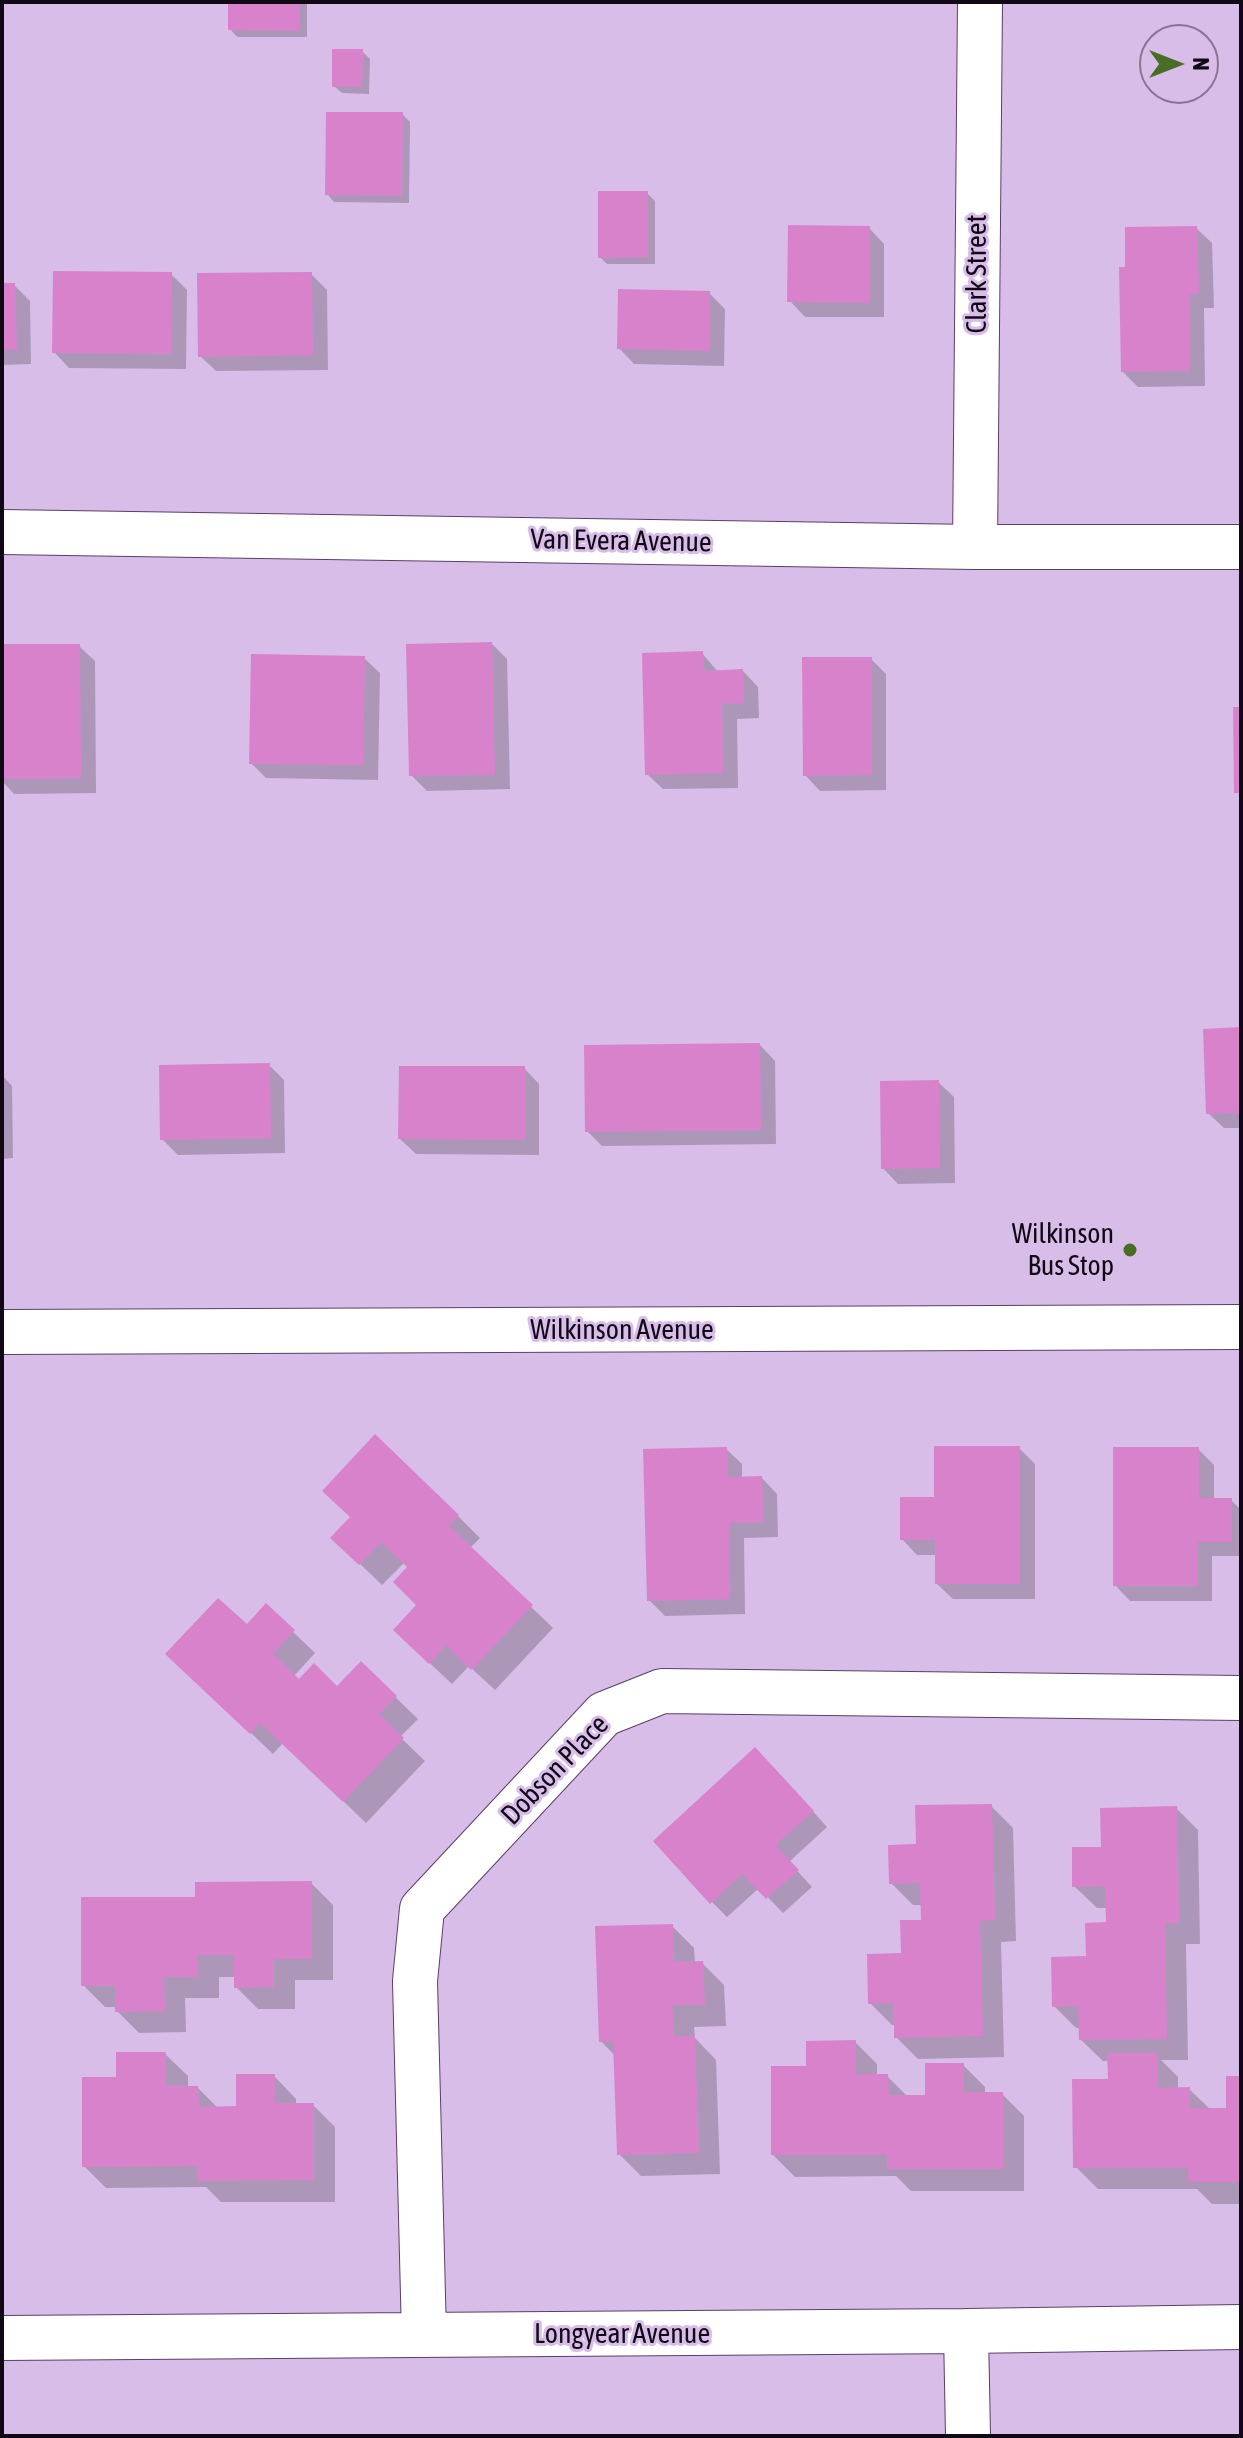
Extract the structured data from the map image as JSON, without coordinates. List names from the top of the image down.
{
  "streets": {
    "street": [
      "Clark Street",
      "Van Evera Avenue",
      "Wilkinson Avenue",
      "Dobson Place",
      "Longyear Avenue"
    ]
  },
  "crossings": [
    ["Clark Street", "Van Evera Avenue"],
    ["Dobson Place", "Longyear Avenue"]
  ],
  "places": ["Wilkinson Bus Stop"],
  "north": "right"
}
